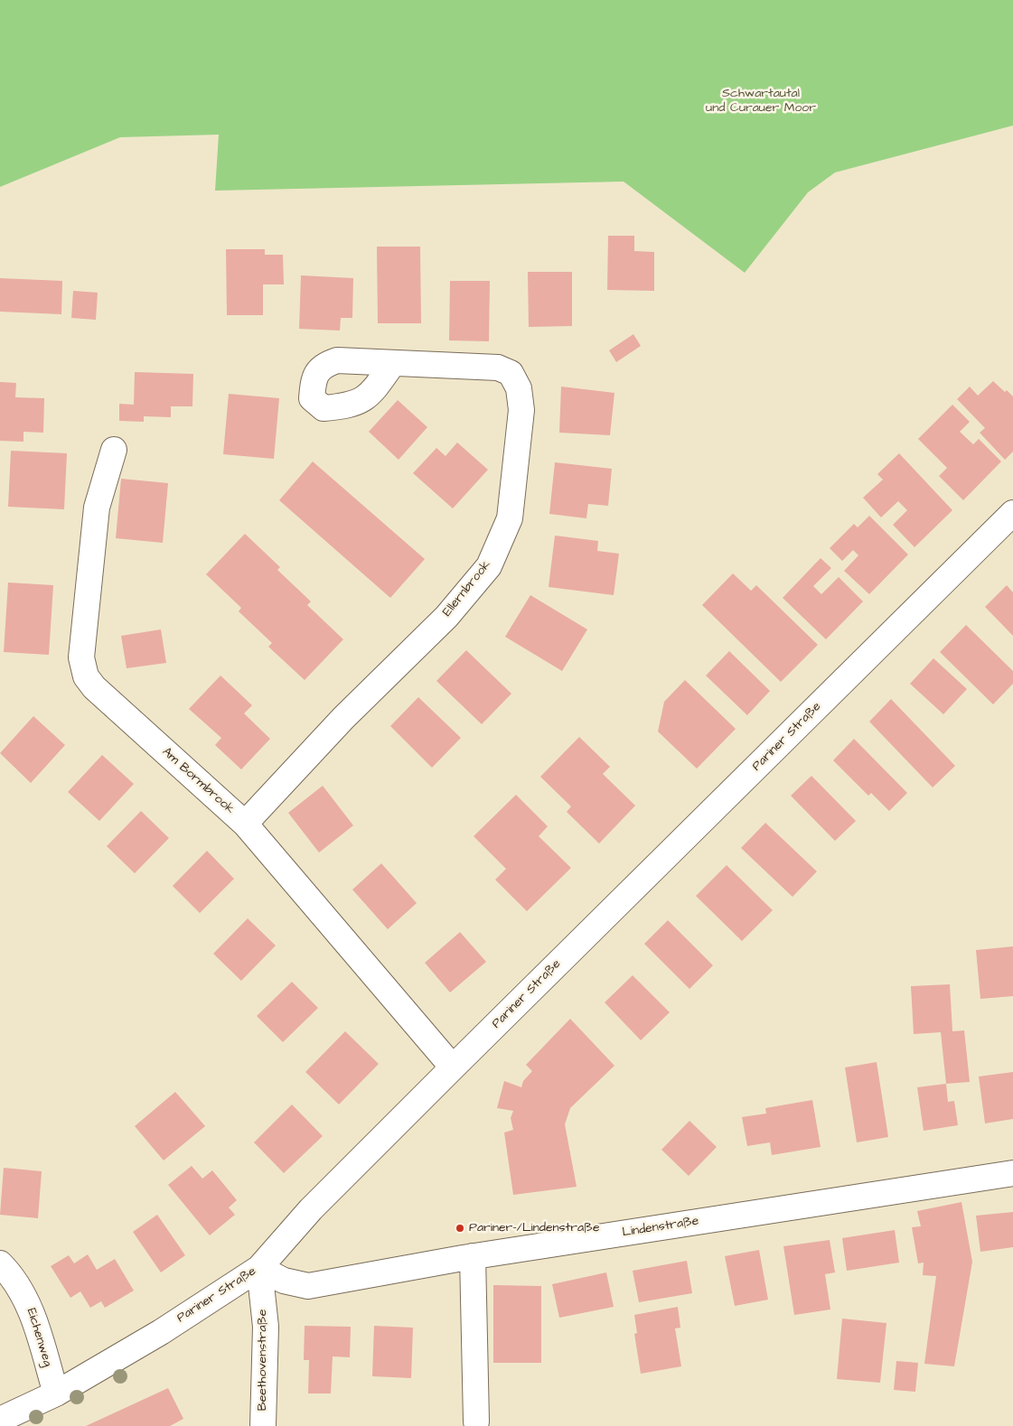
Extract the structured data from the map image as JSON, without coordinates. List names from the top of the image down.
{
  "streets": {
    "street": [
      "Ellernbrook",
      "Pariner Straße",
      "Am Bormbrook",
      "Lindenstraße",
      "Eichenweg",
      "Beethovenstraße"
    ]
  },
  "crossings": [
    ["Ellernbrook", "Am Bormbrook"],
    ["Pariner Straße", "Am Bormbrook"],
    ["Pariner Straße", "Lindenstraße"],
    ["Pariner Straße", "Eichenweg"],
    ["Pariner Straße", "Beethovenstraße"],
    ["Lindenstraße", "Beethovenstraße"]
  ],
  "parks": ["Schwartautal und Curauer Moor"],
  "places": ["Pariner-/Lindenstraße"]
}
